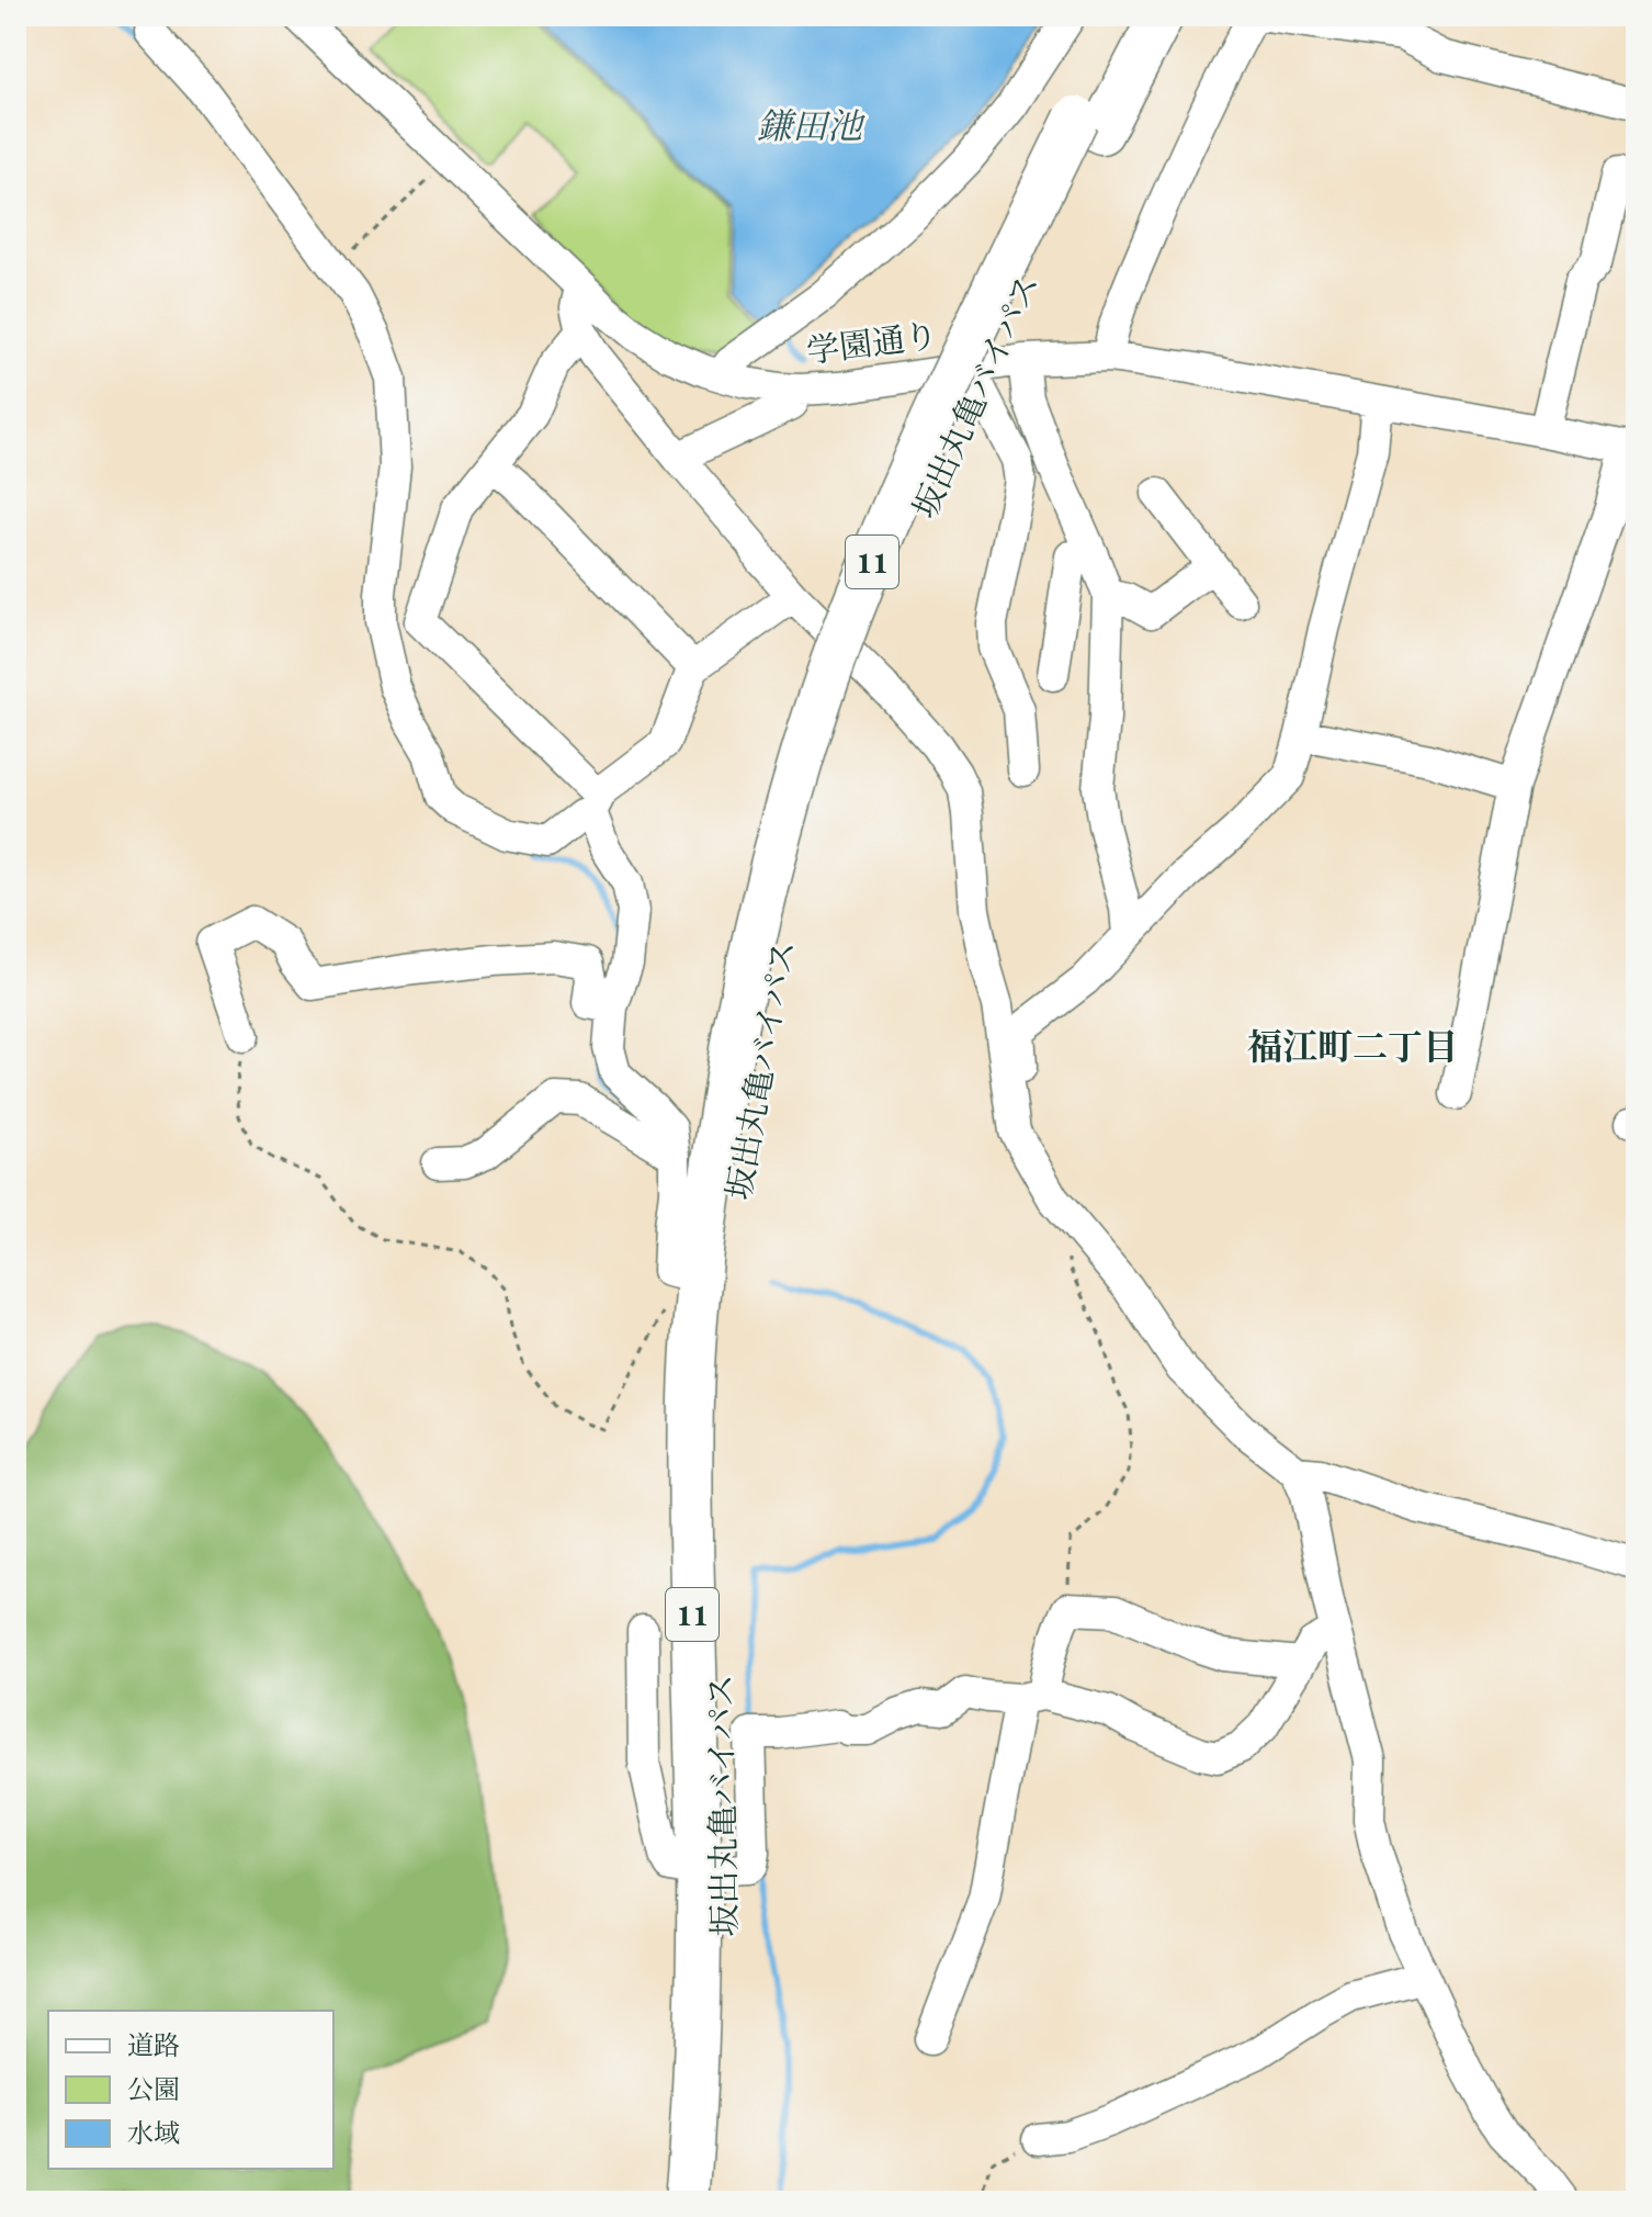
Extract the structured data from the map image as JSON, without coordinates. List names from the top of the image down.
{
  "streets": {
    "highway": ["坂出丸亀バイパス", "11"],
    "street": ["学園通り"]
  },
  "districts": ["福江町二丁目"],
  "water": ["鎌田池"],
  "legend": ["道路", "公園", "水域"]
}
